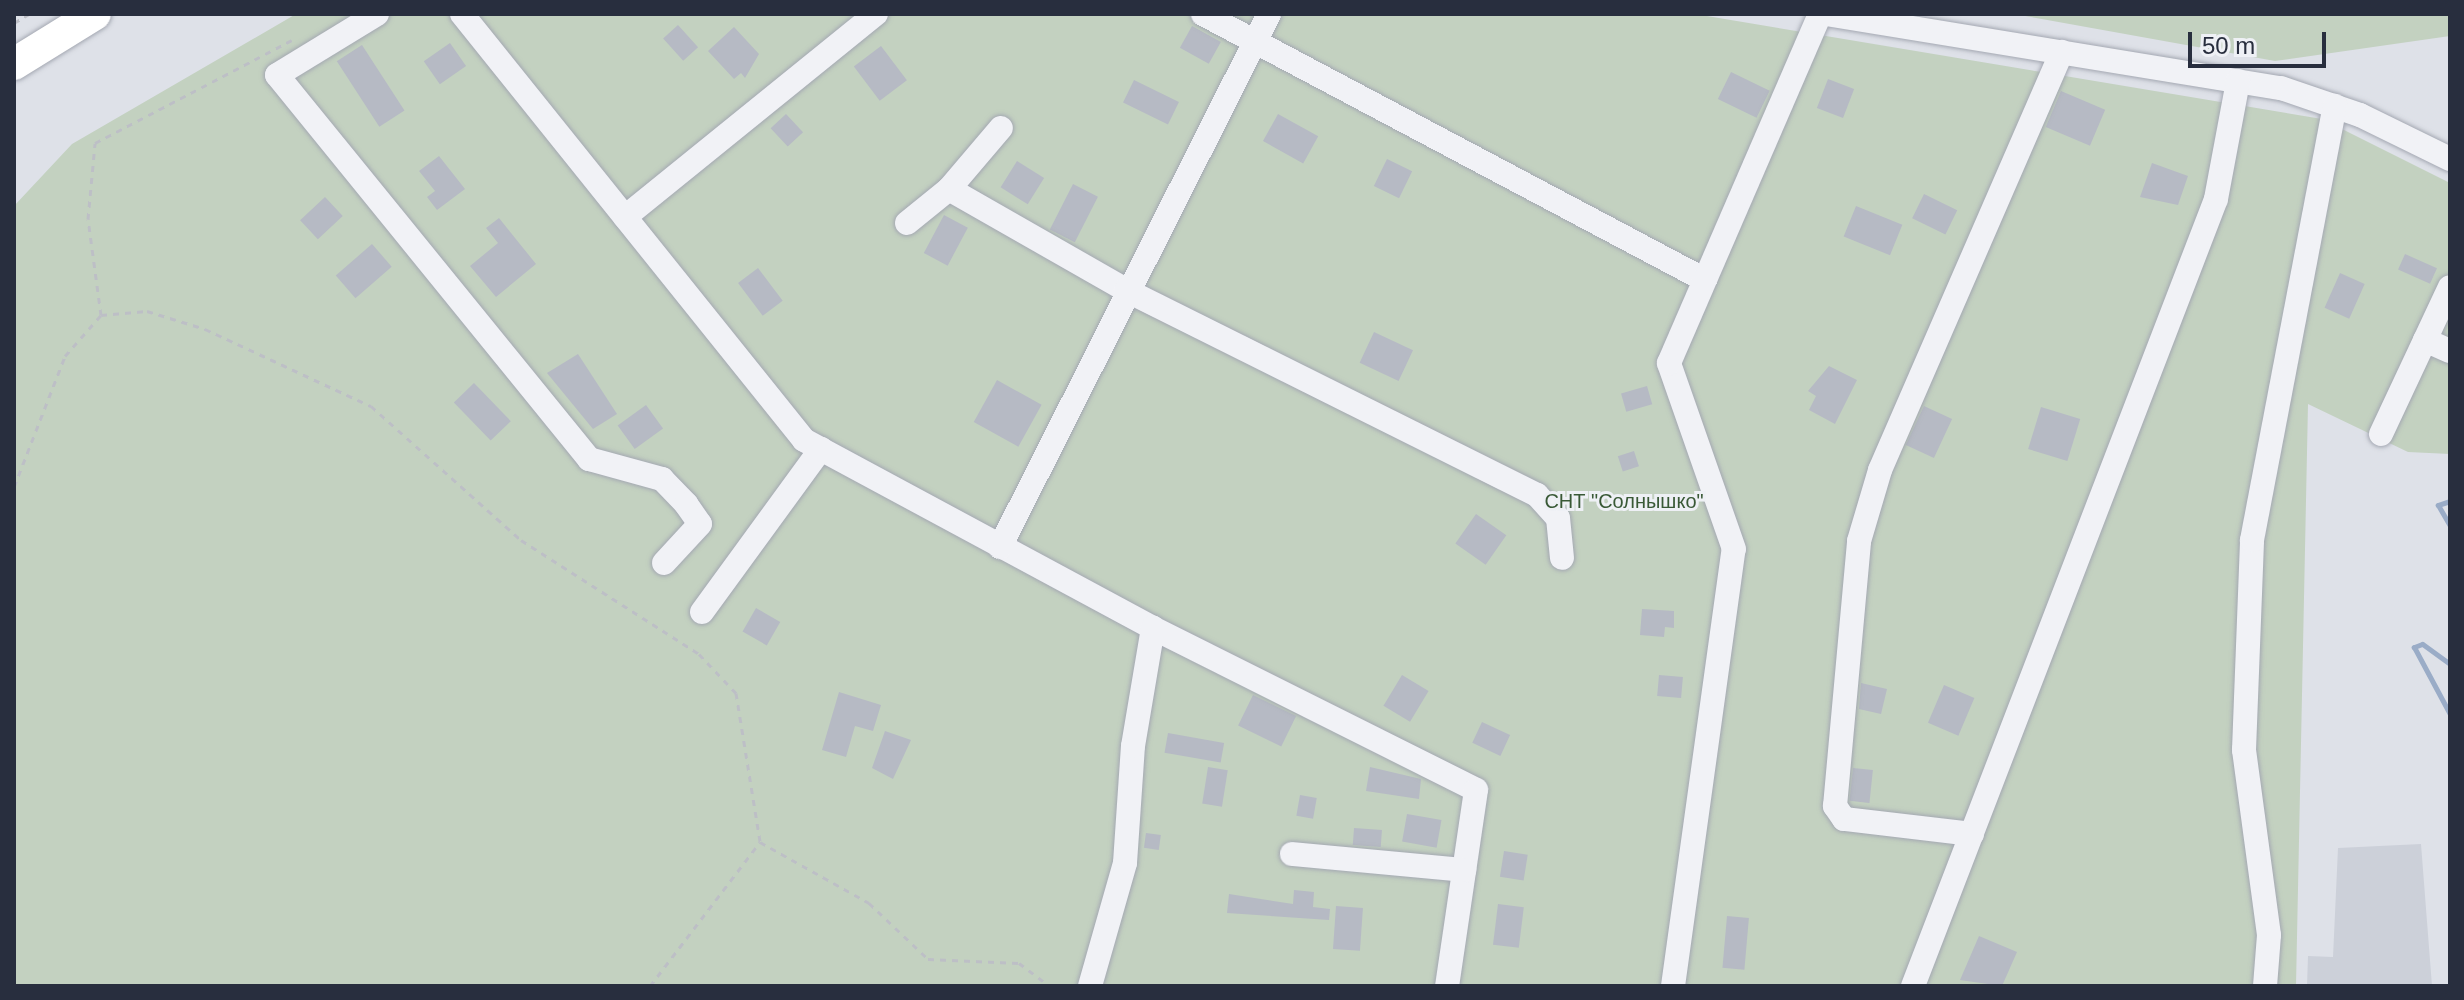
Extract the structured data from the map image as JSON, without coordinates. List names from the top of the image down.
{
  "parks": ["СНТ \"Солнышко\""],
  "scale_bar": "50 m"
}
